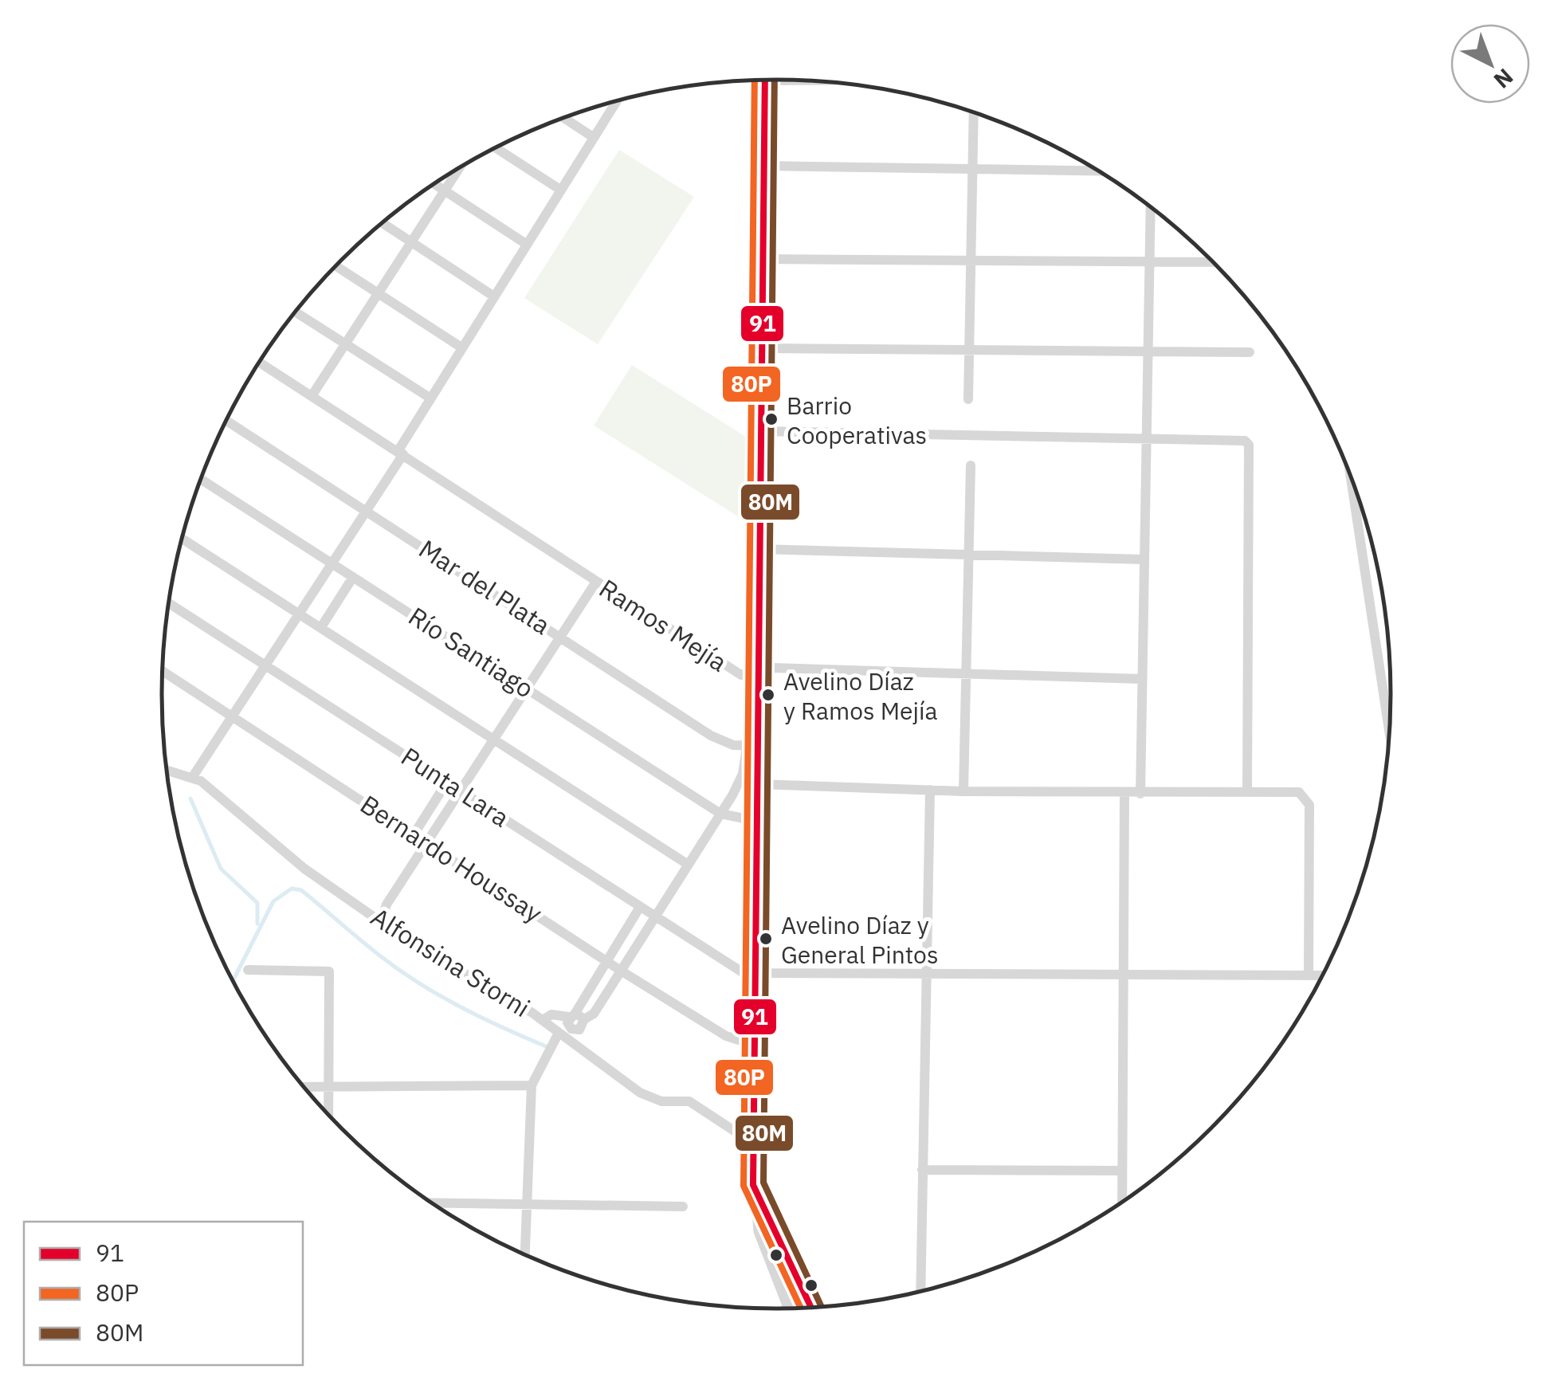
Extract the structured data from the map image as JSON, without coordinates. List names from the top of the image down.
{
  "streets": {
    "street": [
      "Mar del Plata",
      "Ramos Mejía",
      "Río Santiago",
      "Punta Lara",
      "Bernardo Houssay",
      "Alfonsina Storni"
    ]
  },
  "places": ["Barrio Cooperativas", "Avelino Díaz y Ramos Mejía", "Avelino Díaz y General Pintos"],
  "lines": ["transit line 80M", "transit line 91", "transit line 80P"],
  "legend": ["91", "80P", "80M"],
  "north": "bottom right"
}
